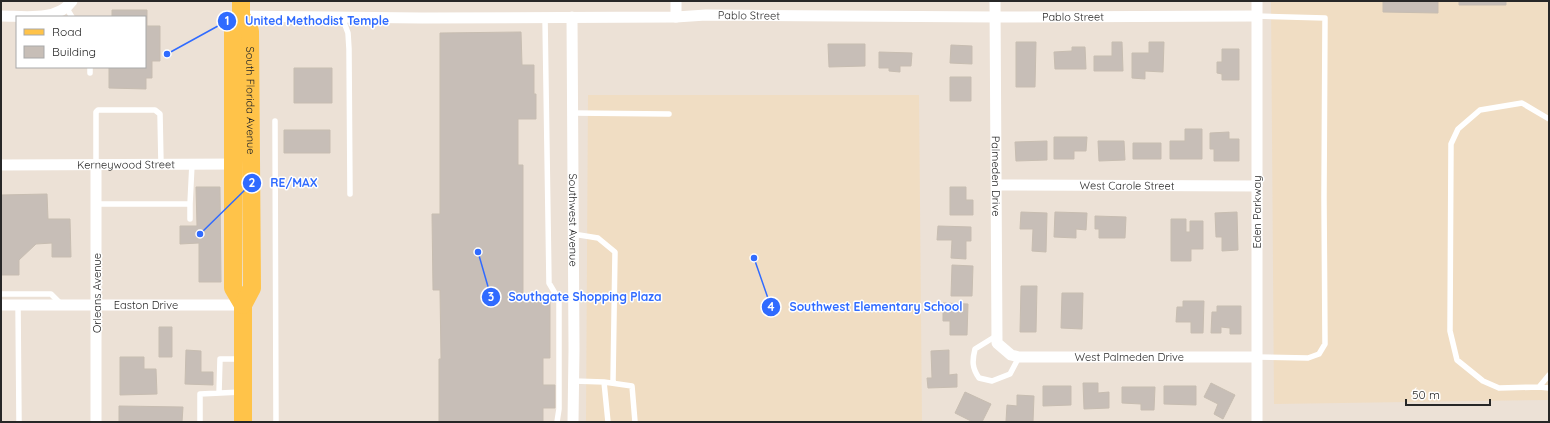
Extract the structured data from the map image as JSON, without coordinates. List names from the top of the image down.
{
  "streets": {
    "main road": ["South Florida Avenue"],
    "street": [
      "Pablo Street",
      "Kerneywood Street",
      "Palmeden Drive",
      "West Carole Street",
      "Eden Parkway",
      "Southwest Avenue",
      "Orleans Avenue",
      "Easton Drive",
      "West Palmeden Drive"
    ]
  },
  "crossings": [
    ["Pablo Street", "South Florida Avenue"],
    ["Pablo Street", "Palmeden Drive"],
    ["Pablo Street", "Eden Parkway"],
    ["Pablo Street", "Southwest Avenue"],
    ["South Florida Avenue", "Kerneywood Street"],
    ["South Florida Avenue", "Easton Drive"],
    ["Kerneywood Street", "Orleans Avenue"],
    ["Palmeden Drive", "West Carole Street"],
    ["Palmeden Drive", "West Palmeden Drive"],
    ["West Carole Street", "Eden Parkway"],
    ["Eden Parkway", "West Palmeden Drive"],
    ["Orleans Avenue", "Easton Drive"]
  ],
  "places": [
    "United Methodist Temple",
    "RE/MAX",
    "Southgate Shopping Plaza",
    "Southwest Elementary School"
  ],
  "legend": ["Road", "Building"],
  "scale_bar": "50 m"
}
